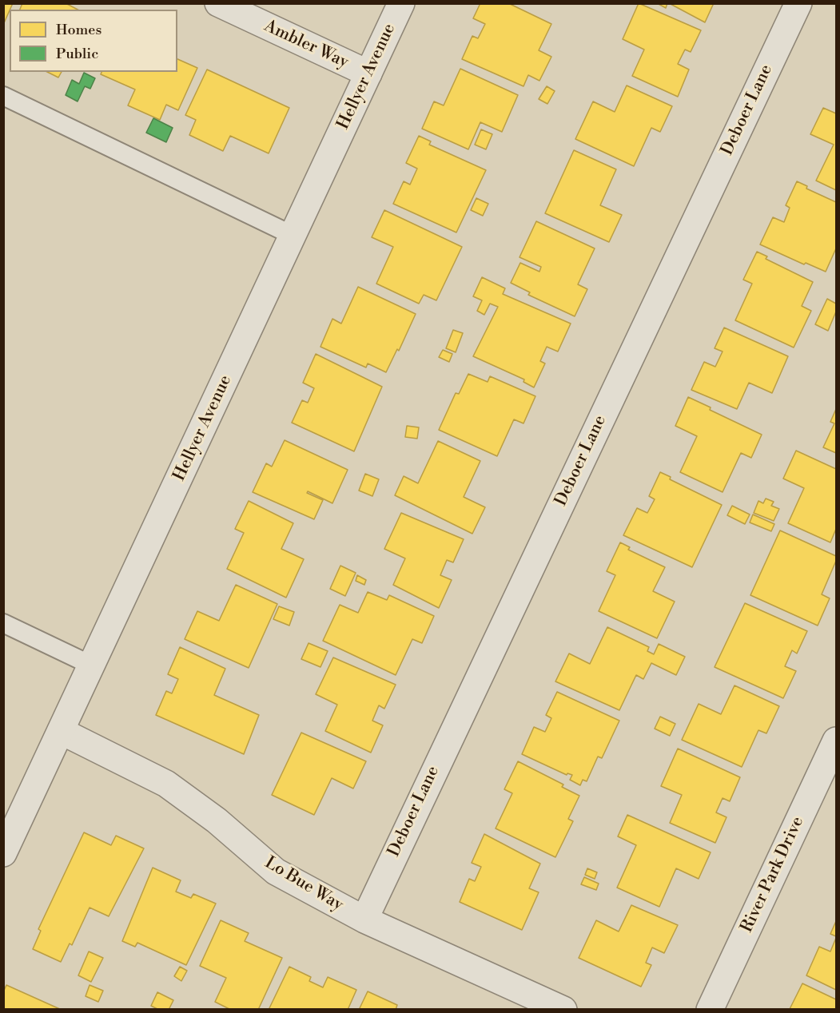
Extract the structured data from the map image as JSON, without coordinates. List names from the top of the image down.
{
  "streets": {
    "street": [
      "Ambler Way",
      "Hellyer Avenue",
      "Deboer Lane",
      "River Park Drive",
      "Lo Bue Way"
    ]
  },
  "crossings": [
    ["Ambler Way", "Hellyer Avenue"],
    ["Hellyer Avenue", "Lo Bue Way"],
    ["Deboer Lane", "Lo Bue Way"]
  ],
  "legend": ["Homes", "Public"]
}
